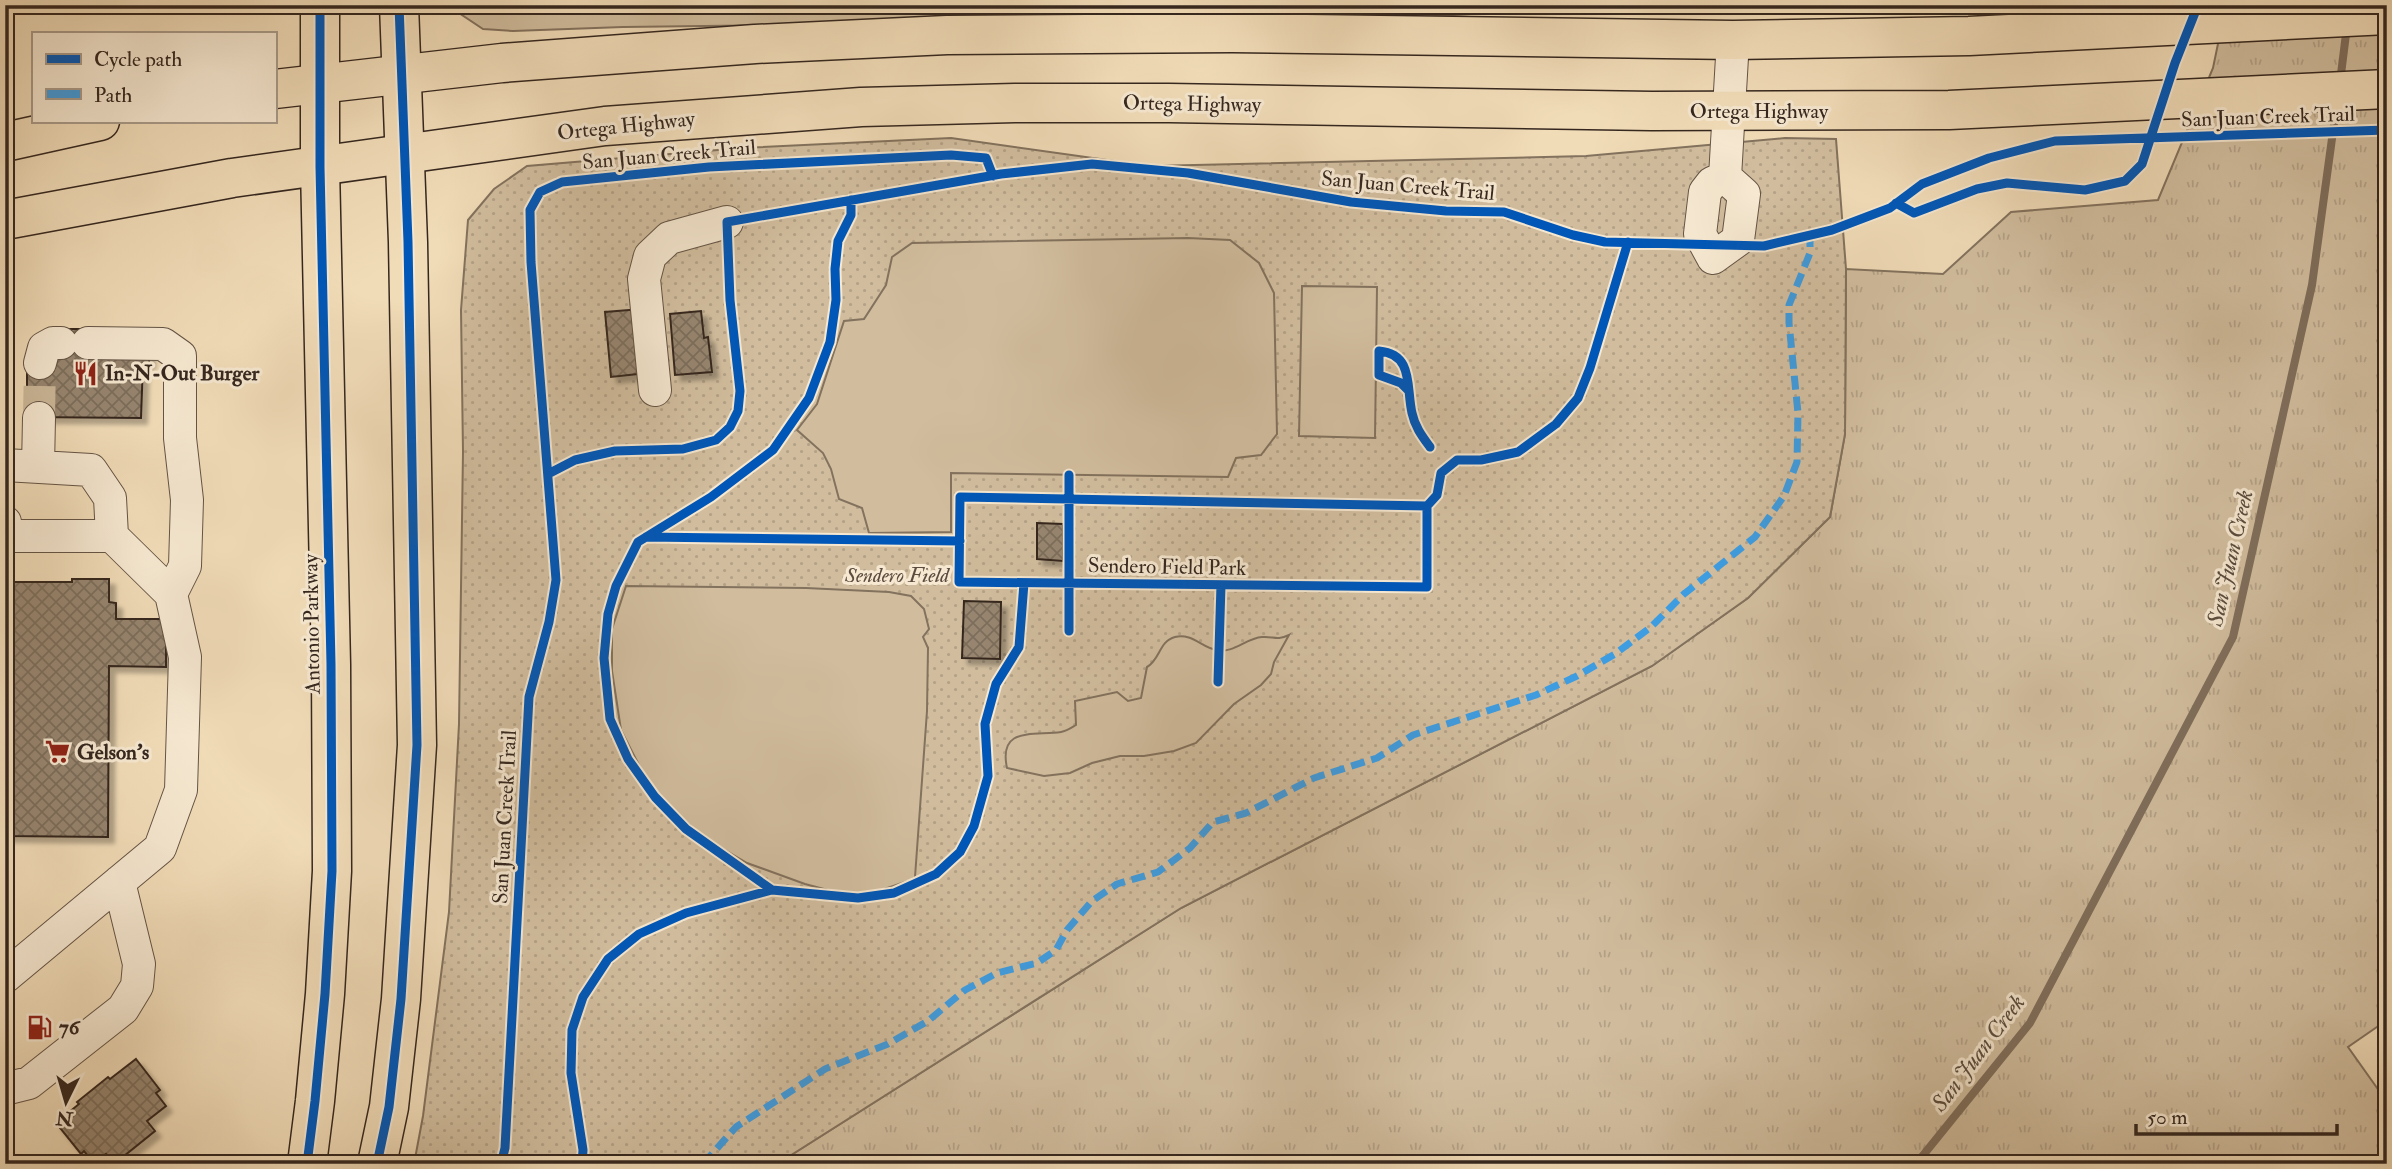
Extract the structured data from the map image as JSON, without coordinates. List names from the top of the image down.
{
  "streets": {
    "main road": ["Ortega Highway", "Antonio Parkway"],
    "cycle path": ["San Juan Creek Trail", "Sendero Field Park"]
  },
  "crossings": [
    ["Ortega Highway", "Antonio Parkway"]
  ],
  "water": ["San Juan Creek"],
  "parks": ["Sendero Field"],
  "places": {
    "restaurant": ["In-N-Out Burger"],
    "supermarket": ["Gelson's"],
    "fuel station": ["76"]
  },
  "legend": ["Cycle path", "Path"],
  "scale_bar": "50 m",
  "north": "bottom"
}
